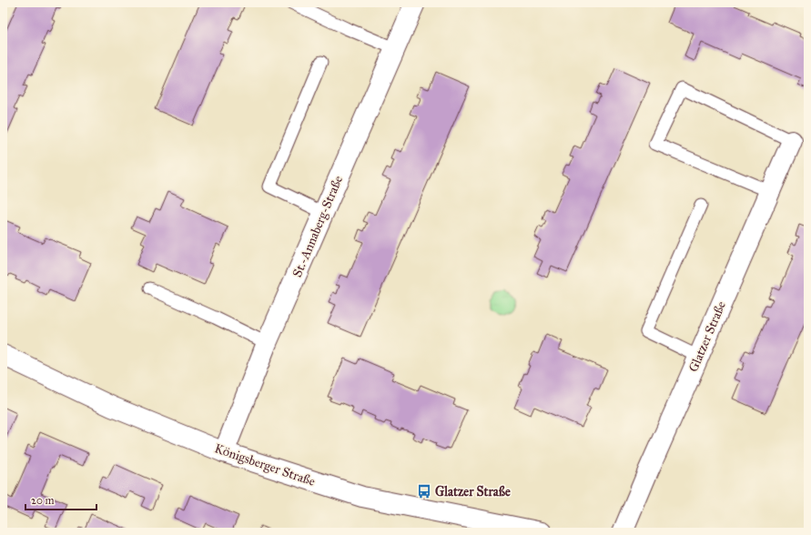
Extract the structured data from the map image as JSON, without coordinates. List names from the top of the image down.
{
  "streets": {
    "street": ["St.-Annaberg-Straße", "Glatzer Straße", "Königsberger Straße"]
  },
  "crossings": [
    ["St.-Annaberg-Straße", "Königsberger Straße"]
  ],
  "places": {
    "bus stop": ["Glatzer Straße"]
  },
  "scale_bar": "20 m"
}
